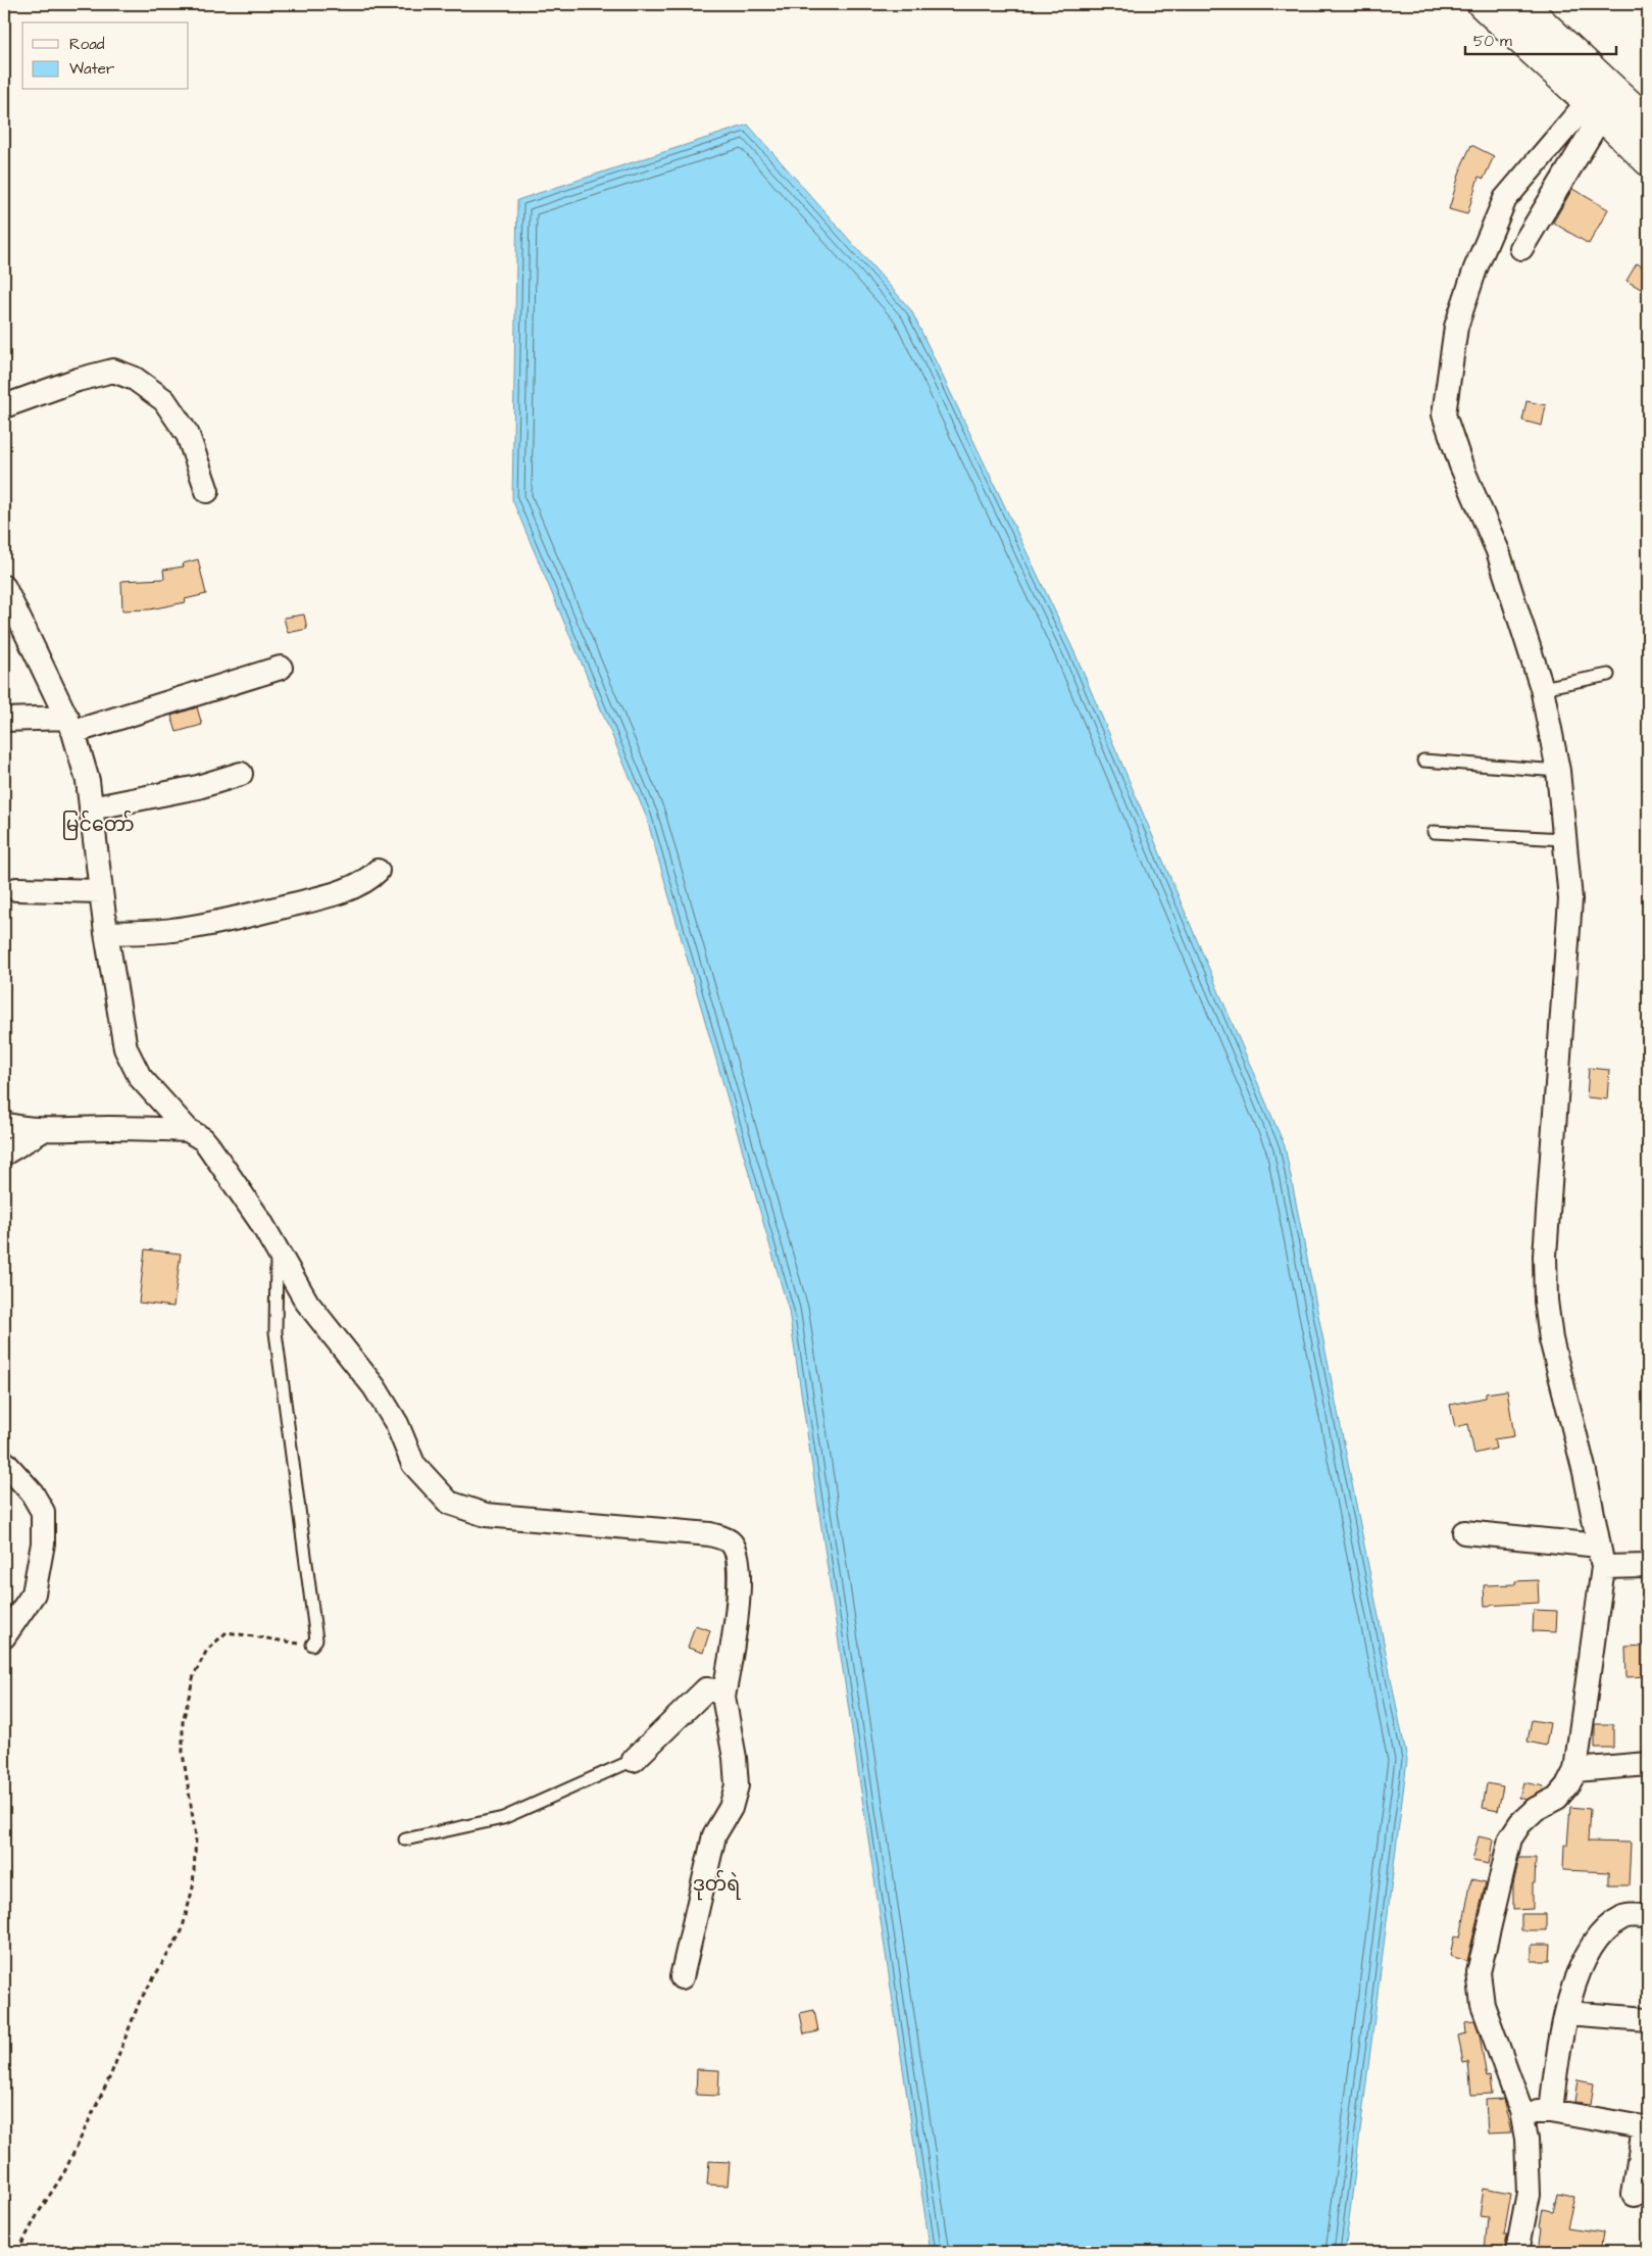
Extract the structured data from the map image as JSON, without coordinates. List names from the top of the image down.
{
  "districts": ["မြင်တော်", "ဒုတ်ရဲ"],
  "legend": ["Road", "Water"],
  "scale_bar": "50 m"
}
